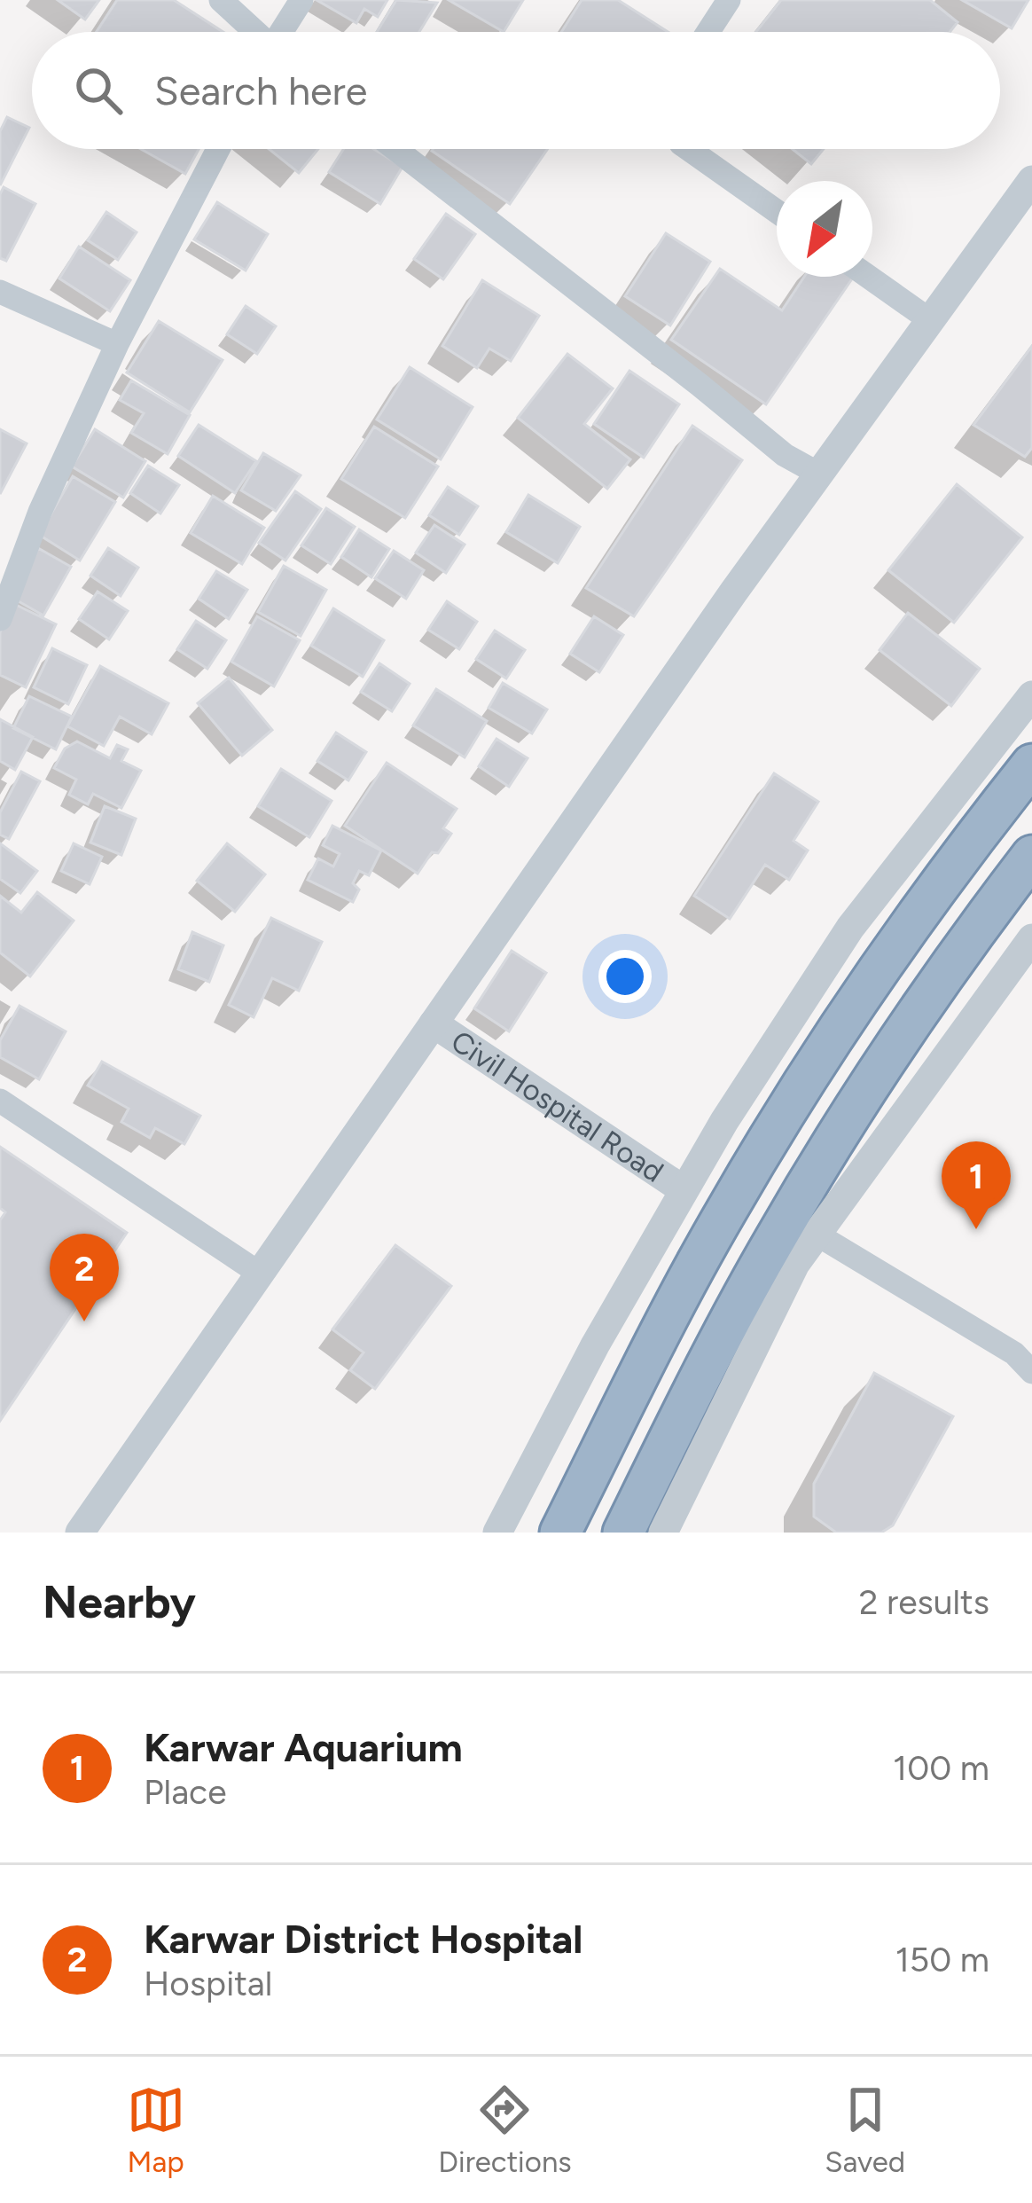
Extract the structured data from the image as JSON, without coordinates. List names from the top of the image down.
{
  "streets": {
    "street": ["Civil Hospital Road"]
  },
  "north": "bottom left",
  "page": {
    "search": "Search here",
    "pins": ["1", "2"],
    "heading": ["Nearby", "2 results"],
    "list": [
      {
        "mark": "1",
        "name": "Karwar Aquarium",
        "note": "Place",
        "value": "100 m"
      },
      {
        "mark": "2",
        "name": "Karwar District Hospital",
        "note": "Hospital",
        "value": "150 m"
      }
    ],
    "nav": ["Map", "Directions", "Saved"]
  }
}
